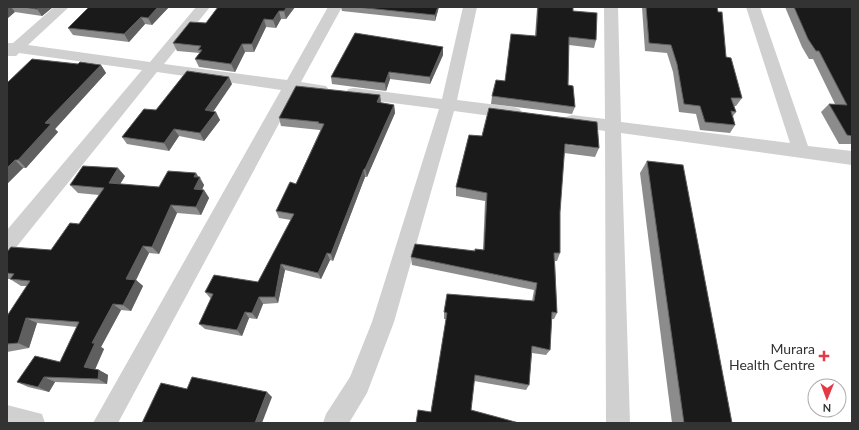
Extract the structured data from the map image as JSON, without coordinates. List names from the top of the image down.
{
  "places": {
    "health": ["Murara Health Centre"]
  },
  "north": "bottom"
}
